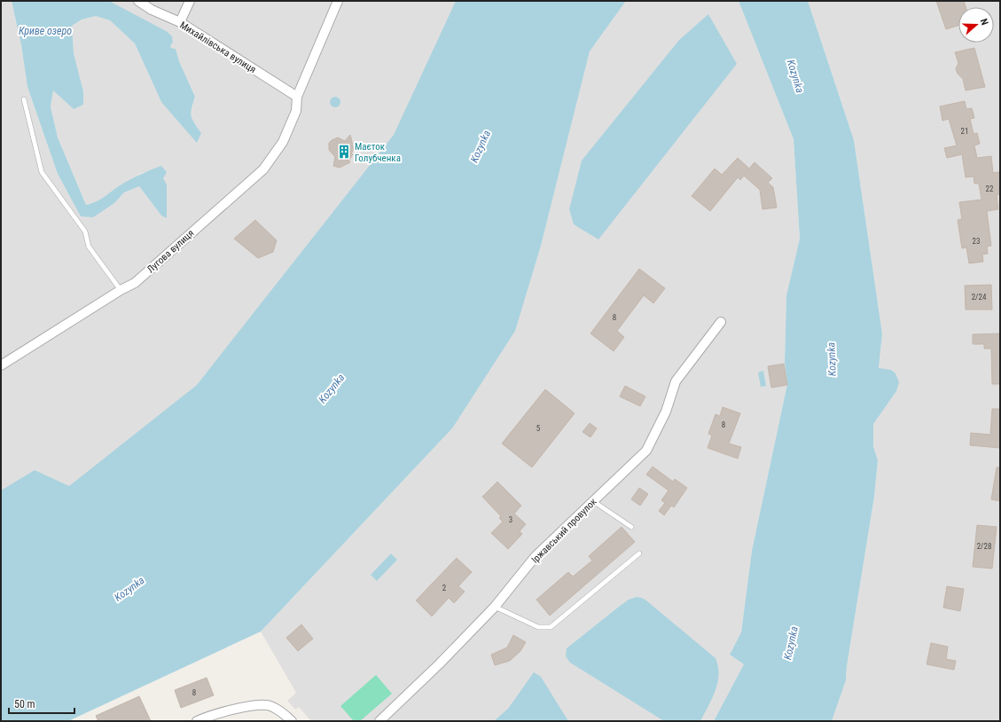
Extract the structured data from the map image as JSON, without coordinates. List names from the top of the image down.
{
  "streets": {
    "street": ["Михайлівська вулиця", "Лугова вулиця", "Іржавський провулок"]
  },
  "crossings": [
    ["Михайлівська вулиця", "Лугова вулиця"]
  ],
  "water": ["Криве озеро", "Kozynka"],
  "places": {
    "building": ["Маєток Голубченка"]
  },
  "house_numbers": [
    "21",
    "22",
    "23",
    "2/24",
    "8",
    "8",
    "5",
    "3",
    "2/28",
    "2",
    "8"
  ],
  "scale_bar": "50 m",
  "north": "right"
}
